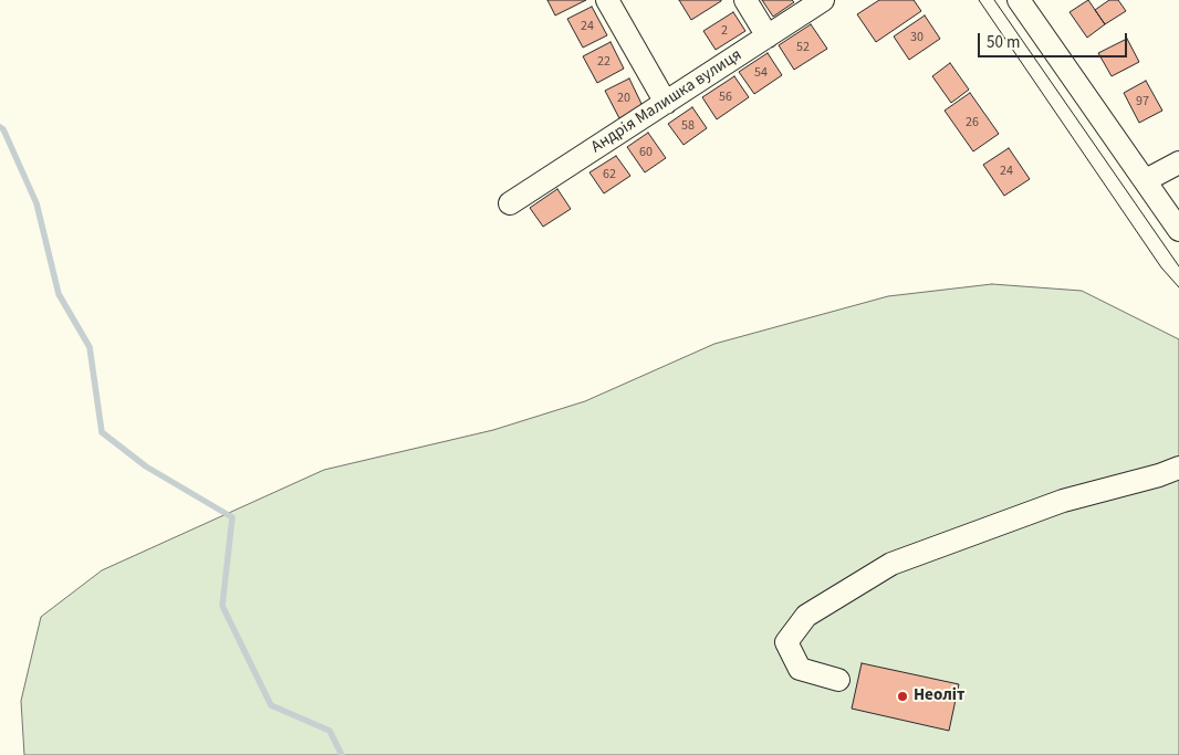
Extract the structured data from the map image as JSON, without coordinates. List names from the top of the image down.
{
  "streets": {
    "street": ["Андрія Малишка вулиця"]
  },
  "places": ["Неоліт"],
  "house_numbers": [
    "24",
    "2",
    "30",
    "52",
    "22",
    "54",
    "56",
    "20",
    "97",
    "26",
    "58",
    "60",
    "24",
    "62"
  ],
  "scale_bar": "50 m"
}
